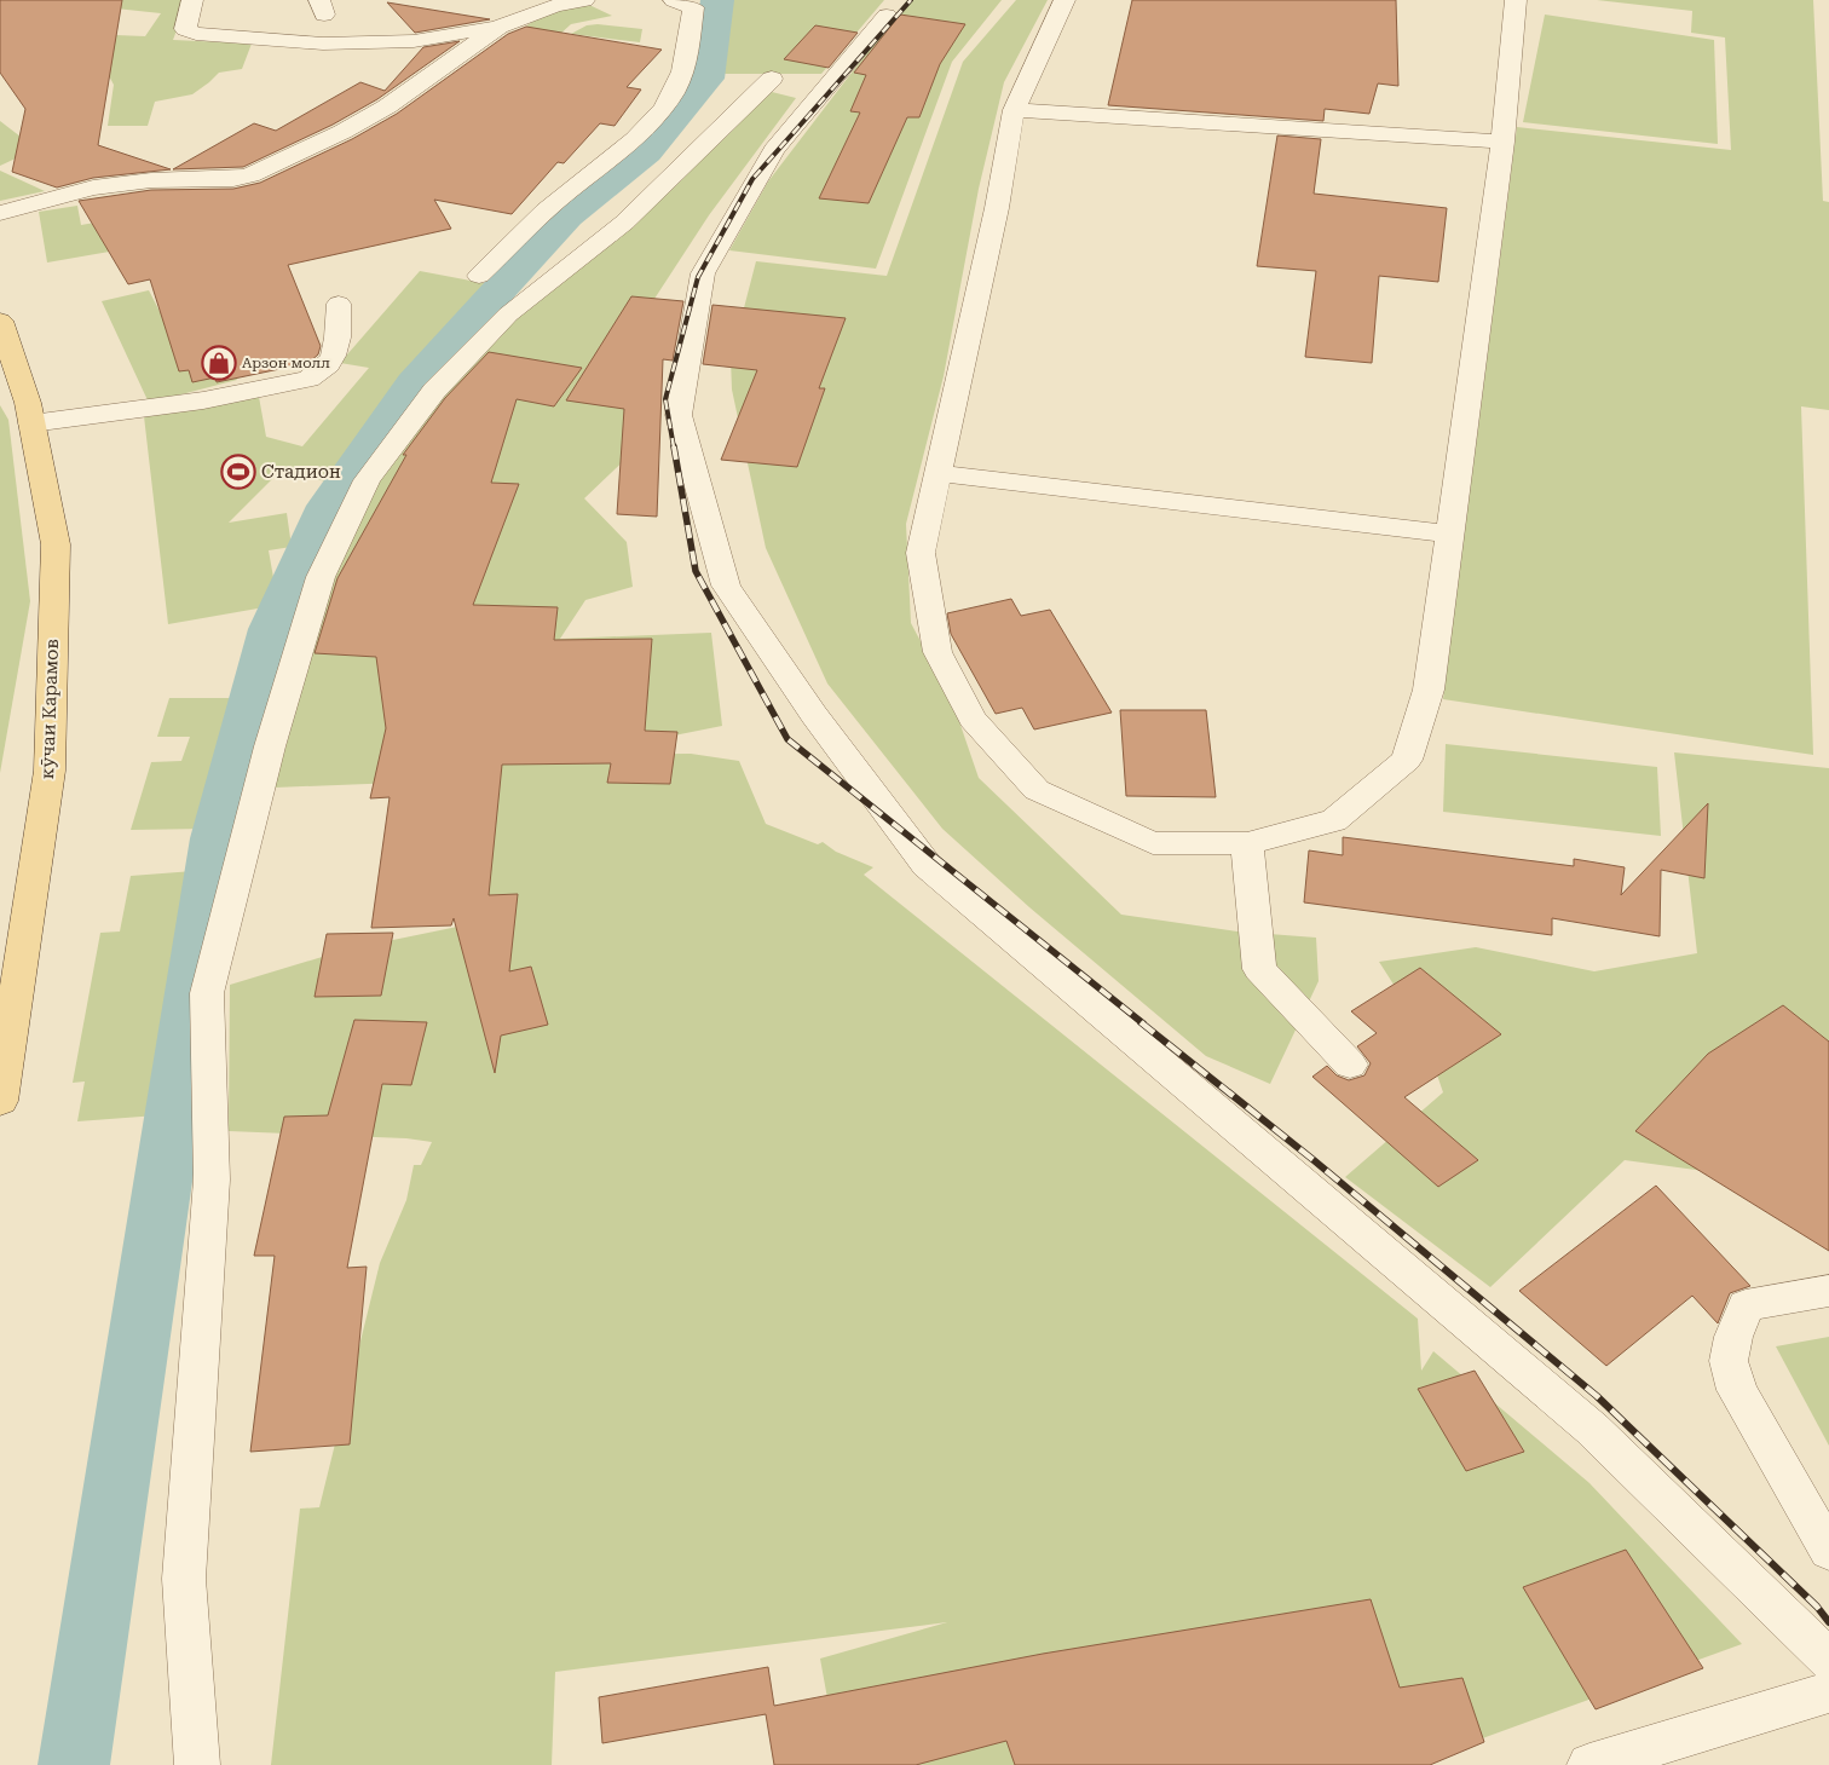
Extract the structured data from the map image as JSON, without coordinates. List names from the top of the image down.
{
  "streets": {
    "main road": ["кӯчаи Карамов"]
  },
  "places": {
    "shop": ["Арзон молл"],
    "sports": ["Стадион"]
  }
}
